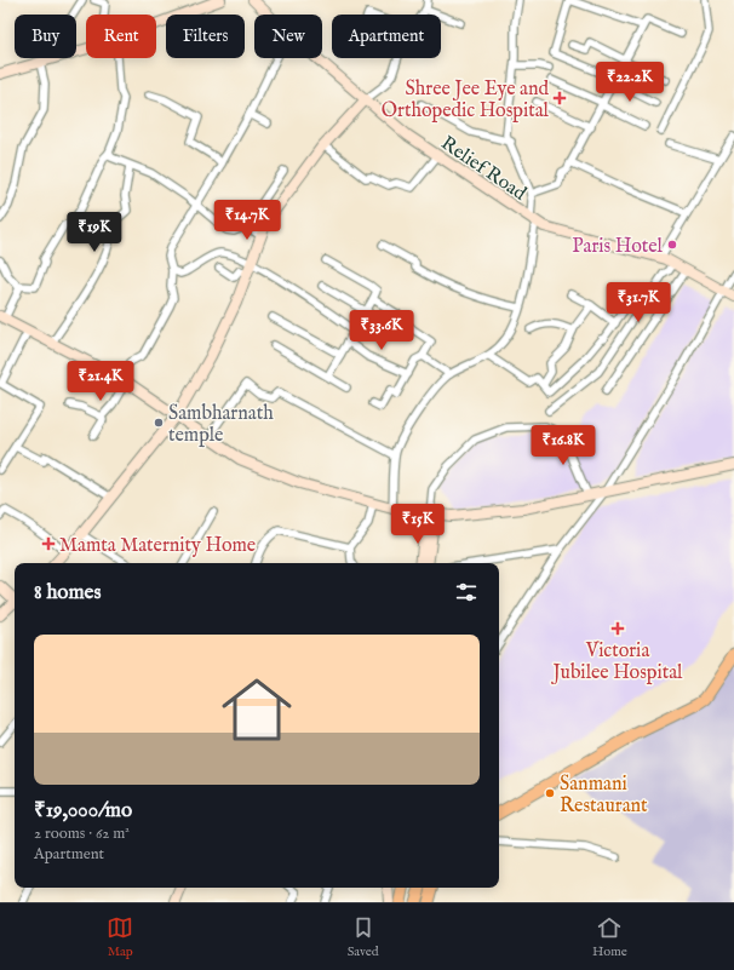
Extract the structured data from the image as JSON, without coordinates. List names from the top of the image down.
{
  "streets": {
    "street": ["Relief Road"]
  },
  "places": {
    "health": ["Shree Jee Eye and Orthopedic Hospital", "Mamta Maternity Home", "Victoria Jubilee Hospital"],
    "other": ["Paris Hotel", "Sambharnath temple", "Sanmani Restaurant"]
  },
  "page": {
    "chip": [
      "Buy",
      "Rent",
      "Filters",
      "New",
      "Apartment"
    ],
    "price": [
      "₹22.2K",
      "₹14.7K",
      "₹19K",
      "₹31.7K",
      "₹33.6K",
      "₹21.4K",
      "₹16.8K",
      "₹15K"
    ],
    "heading": "8 homes",
    "list": [
      {
        "name": "₹19,000/mo",
        "note": "2 rooms · 62 m² · Apartment"
      }
    ],
    "tabs": ["Map", "Saved", "Home"]
  }
}
